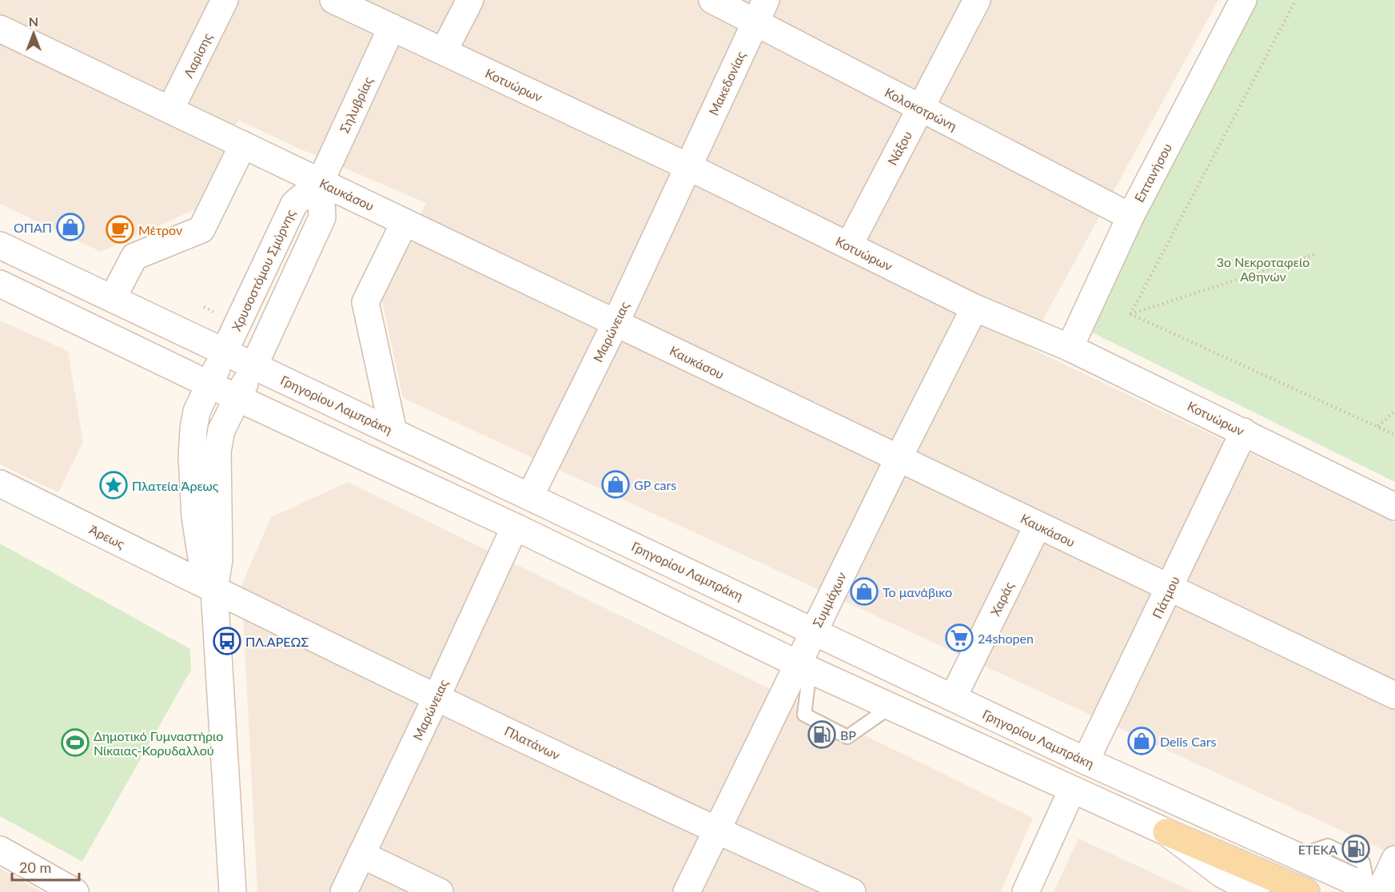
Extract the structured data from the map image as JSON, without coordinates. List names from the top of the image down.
{
  "streets": {
    "street": [
      "Λαρίσης",
      "Μακεδονίας",
      "Κοτυώρων",
      "Σηλυβρίας",
      "Κολοκοτρώνη",
      "Νάξου",
      "Επτανήσου",
      "Καυκάσου",
      "Χρυσοστόμου Σμύρνης",
      "Μαρώνειας",
      "Γρηγορίου Λαμπράκη",
      "Άρεως",
      "Πάτμου",
      "Χαράς",
      "Συμμάχων",
      "Πλατάνων"
    ]
  },
  "crossings": [
    ["Λαρίσης", "Καυκάσου"],
    ["Μακεδονίας", "Κοτυώρων"],
    ["Μακεδονίας", "Κολοκοτρώνη"],
    ["Μακεδονίας", "Μαρώνειας"],
    ["Κοτυώρων", "Σηλυβρίας"],
    ["Κοτυώρων", "Νάξου"],
    ["Κοτυώρων", "Επτανήσου"],
    ["Κοτυώρων", "Μαρώνειας"],
    ["Κοτυώρων", "Πάτμου"],
    ["Κοτυώρων", "Συμμάχων"],
    ["Σηλυβρίας", "Καυκάσου"],
    ["Σηλυβρίας", "Χρυσοστόμου Σμύρνης"],
    ["Κολοκοτρώνη", "Νάξου"],
    ["Κολοκοτρώνη", "Επτανήσου"],
    ["Καυκάσου", "Χρυσοστόμου Σμύρνης"],
    ["Καυκάσου", "Μαρώνειας"],
    ["Καυκάσου", "Πάτμου"],
    ["Καυκάσου", "Χαράς"],
    ["Καυκάσου", "Συμμάχων"],
    ["Χρυσοστόμου Σμύρνης", "Γρηγορίου Λαμπράκη"],
    ["Χρυσοστόμου Σμύρνης", "Άρεως"],
    ["Χρυσοστόμου Σμύρνης", "Πλατάνων"],
    ["Μαρώνειας", "Γρηγορίου Λαμπράκη"],
    ["Μαρώνειας", "Πλατάνων"],
    ["Γρηγορίου Λαμπράκη", "Πάτμου"],
    ["Γρηγορίου Λαμπράκη", "Χαράς"],
    ["Γρηγορίου Λαμπράκη", "Συμμάχων"],
    ["Άρεως", "Πλατάνων"],
    ["Συμμάχων", "Πλατάνων"]
  ],
  "parks": ["3ο Νεκροταφείο Αθηνών"],
  "places": {
    "shop": [
      "ΟΠΑΠ",
      "GP cars",
      "Το μανάβικο",
      "Delis Cars"
    ],
    "cafe": ["Μέτρον"],
    "place": ["Πλατεία Άρεως"],
    "supermarket": ["24shopen"],
    "bus stop": ["ΠΛ.ΑΡΕΩΣ"],
    "fuel station": ["BP", "ΕΤΕΚΑ"],
    "sports": ["Δημοτικό Γυμναστήριο Νίκαιας-Κορυδαλλού"]
  },
  "scale_bar": "20 m",
  "north": "top"
}
